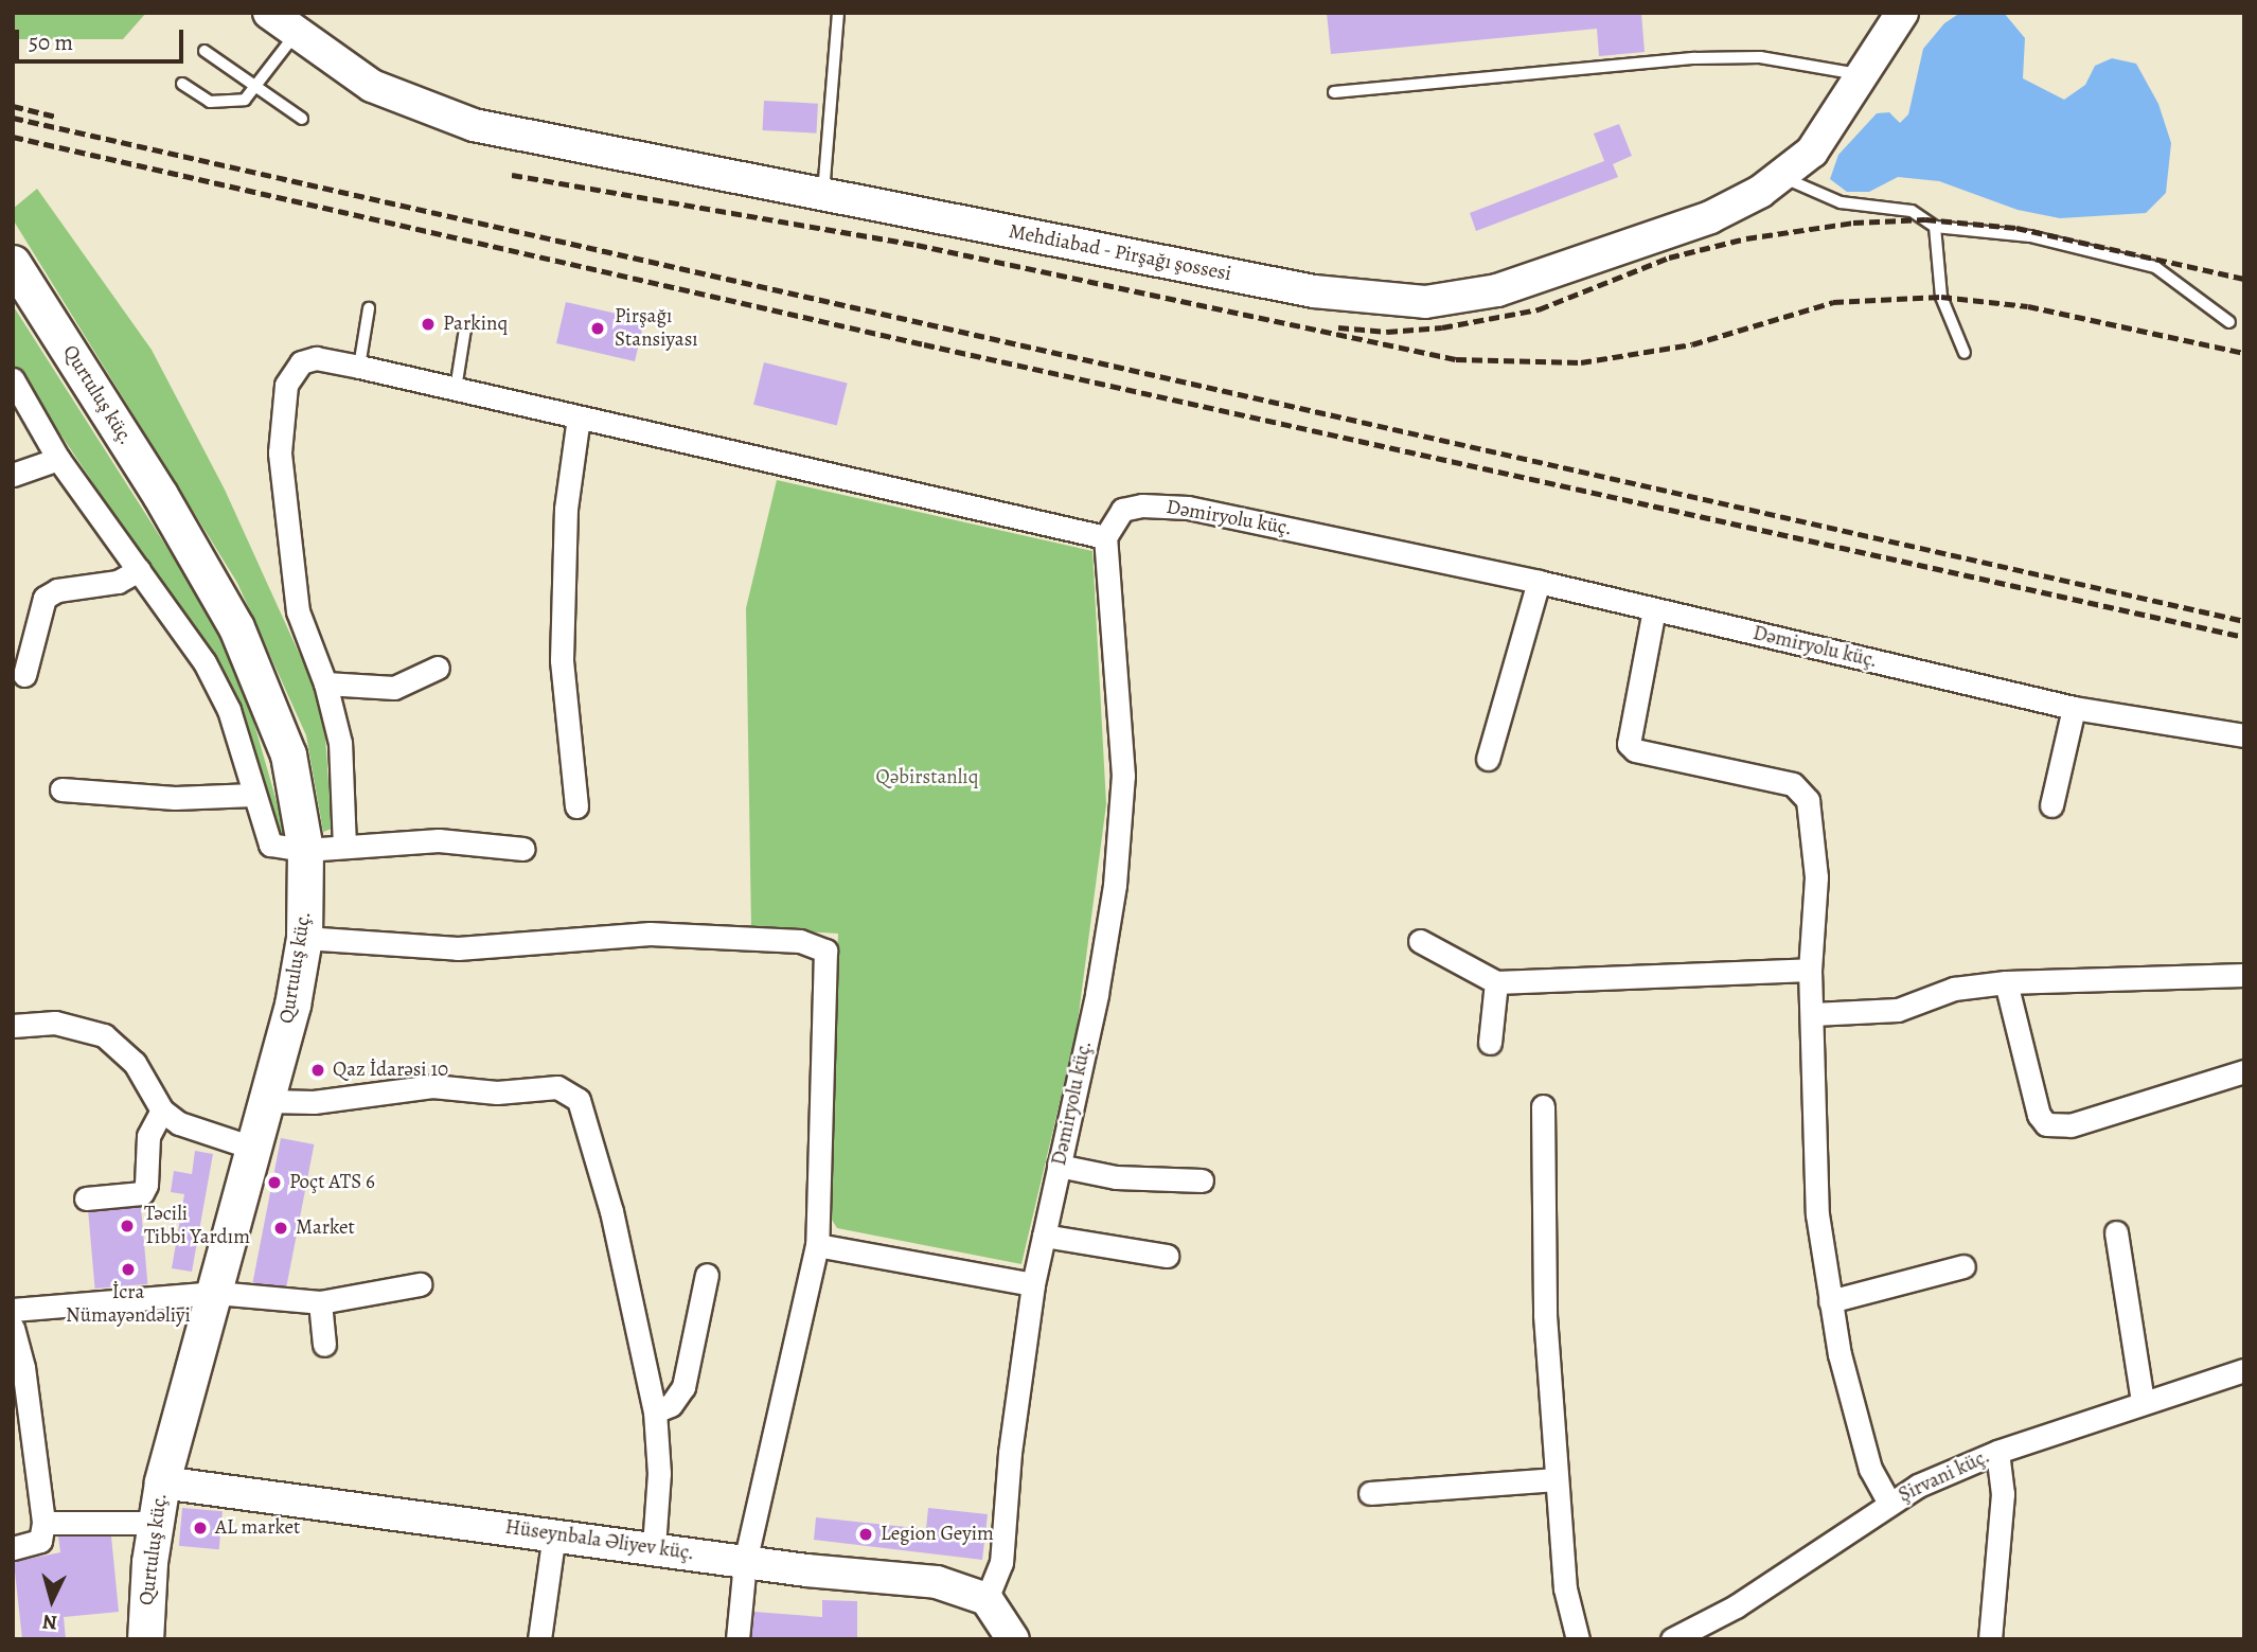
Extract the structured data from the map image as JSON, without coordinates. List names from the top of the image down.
{
  "streets": {
    "main road": ["Mehdiabad - Pirşağı şossesi", "Qurtuluş küç.", "Hüseynbala Əliyev küç."],
    "street": ["Dəmiryolu küç.", "Şirvani küç."]
  },
  "crossings": [
    ["Qurtuluş küç.", "Hüseynbala Əliyev küç."],
    ["Dəmiryolu küç.", "Hüseynbala Əliyev küç."]
  ],
  "parks": ["Qəbirstanlıq"],
  "places": [
    "Parkinq",
    "Pirşağı Stansiyası",
    "Qaz İdarəsi 10",
    "Poçt ATS 6",
    "Təcili Tibbi Yardım",
    "Market",
    "İcra Nümayəndəliyi",
    "AL market",
    "Legion Geyim"
  ],
  "scale_bar": "50 m",
  "north": "bottom"
}
